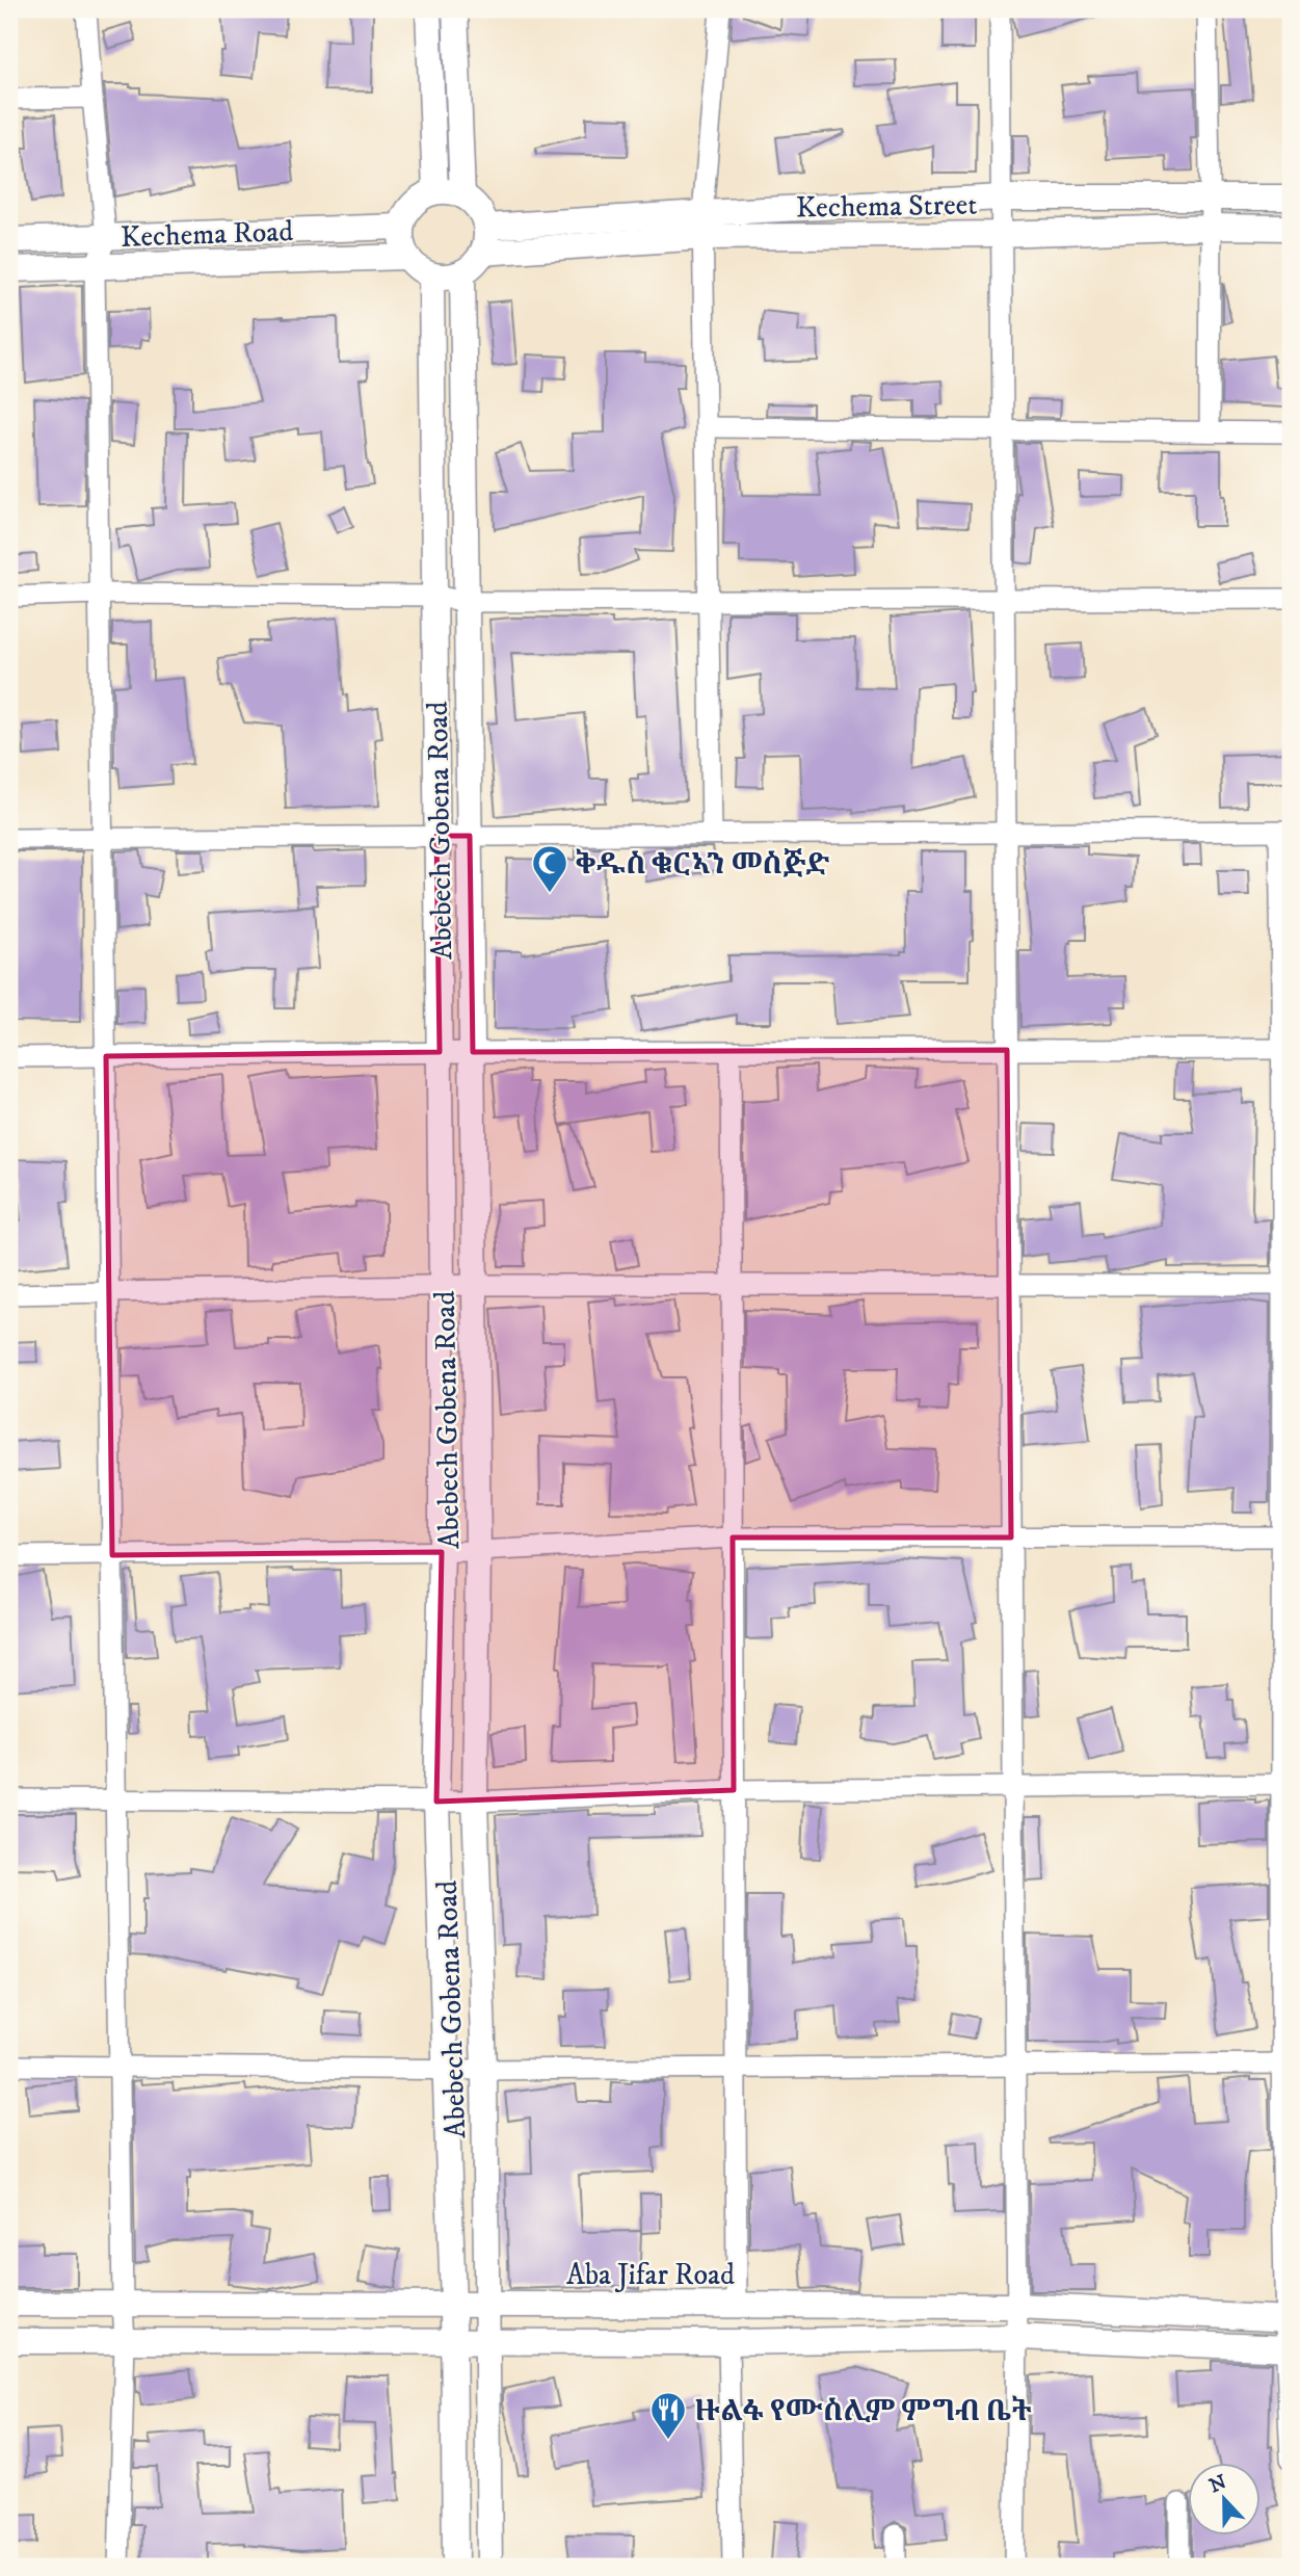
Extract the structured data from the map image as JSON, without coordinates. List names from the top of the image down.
{
  "streets": {
    "street": [
      "Kechema Street",
      "Kechema Road",
      "Abebech Gobena Road",
      "Aba Jifar Road"
    ]
  },
  "crossings": [
    ["Kechema Street", "Kechema Road"],
    ["Kechema Street", "Abebech Gobena Road"],
    ["Kechema Road", "Abebech Gobena Road"],
    ["Abebech Gobena Road", "Aba Jifar Road"]
  ],
  "places": {
    "mosque": ["ቅዱስ ቁርኣን መስጅድ"],
    "restaurant": ["ዙልፋ የሙስሊም ምግብ ቤት"]
  },
  "north": "top"
}
